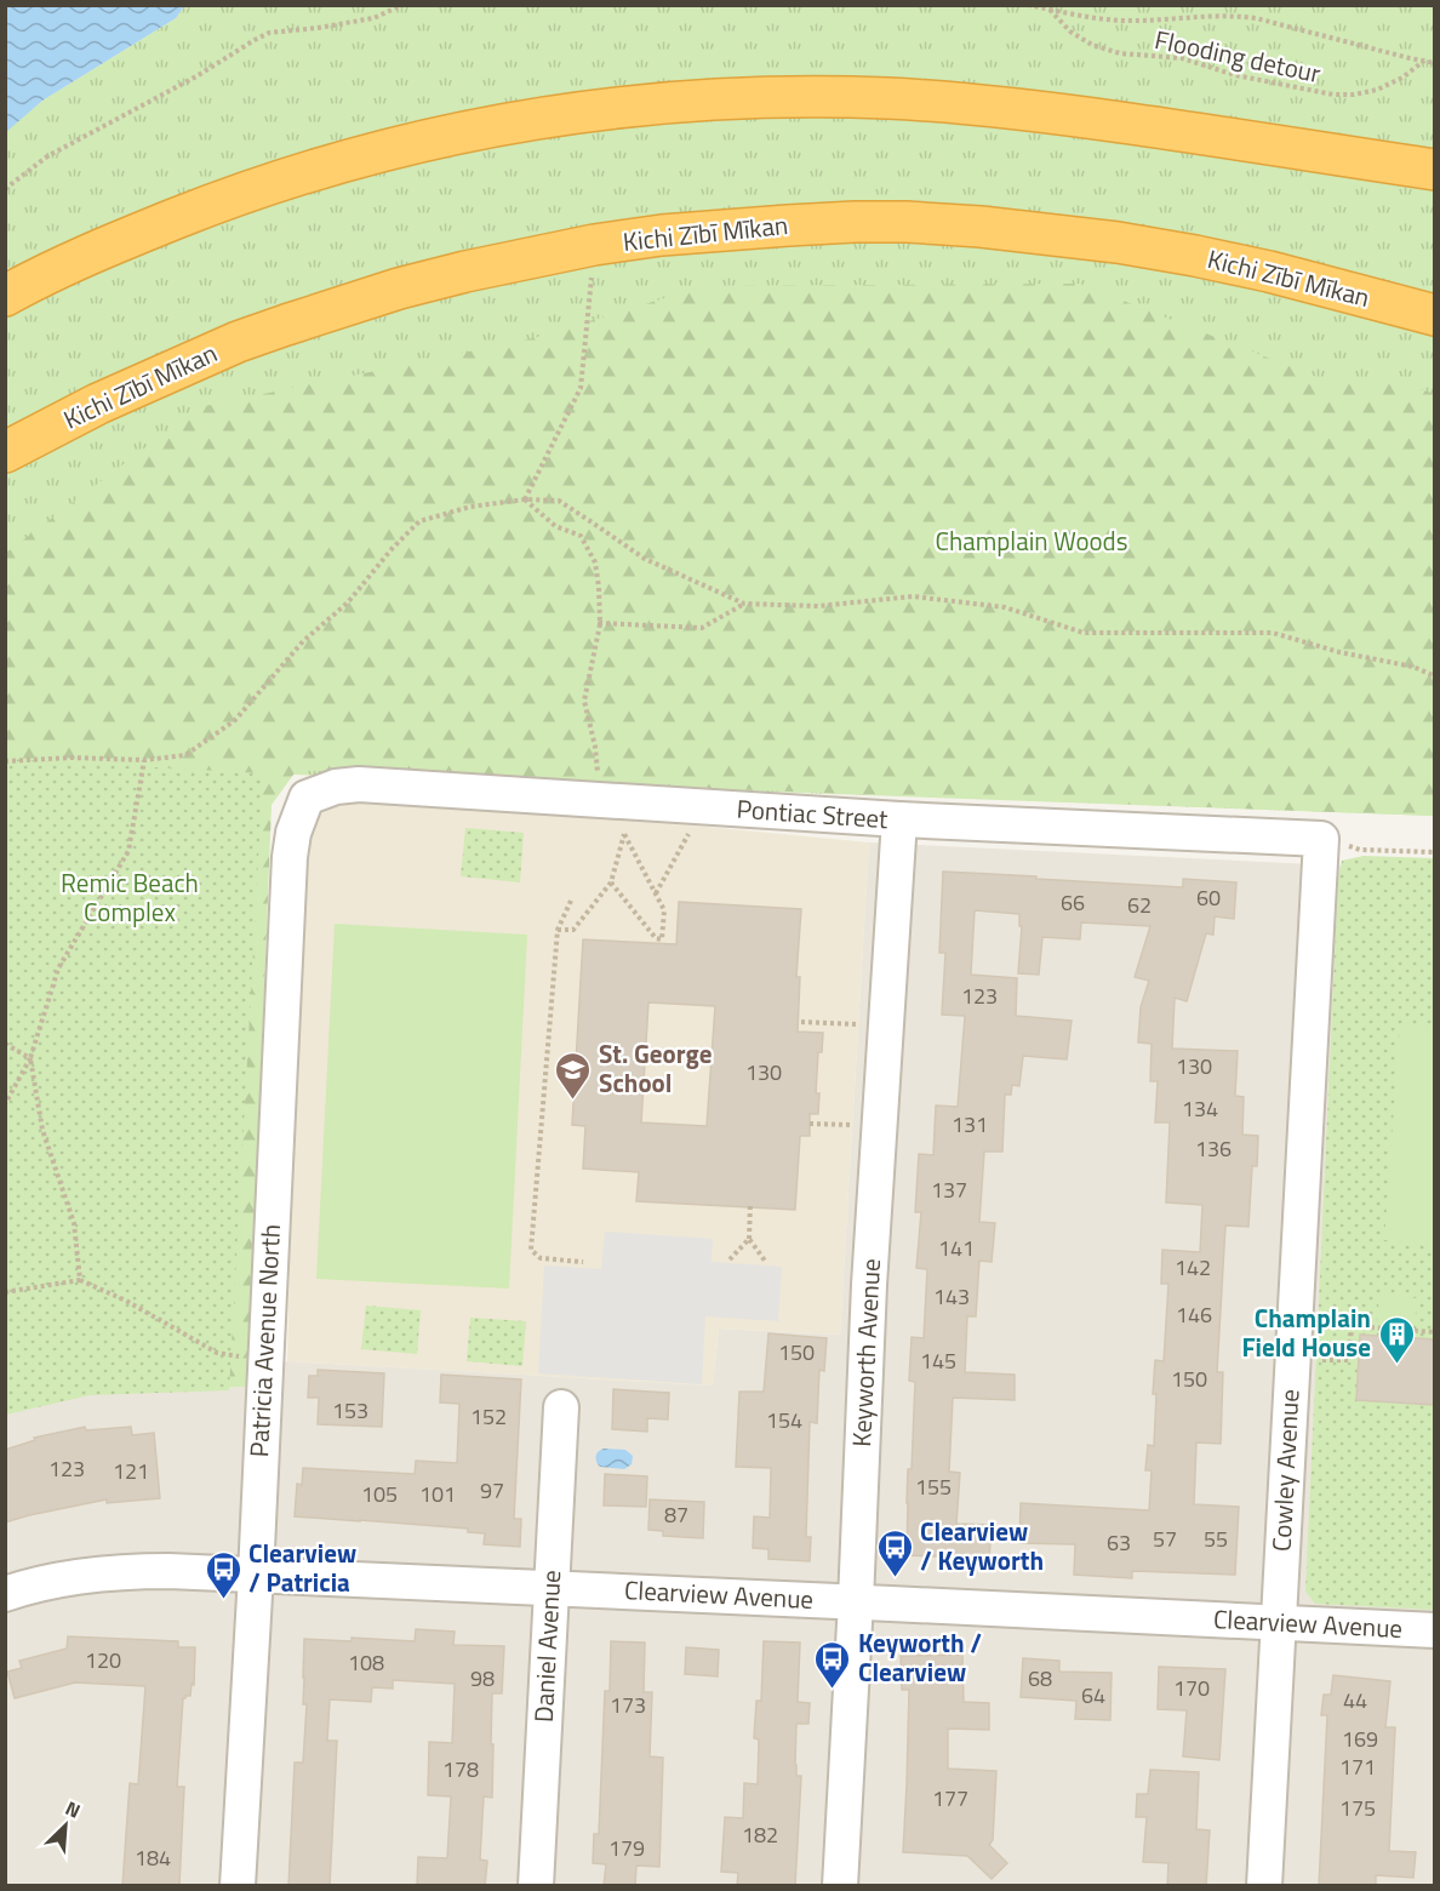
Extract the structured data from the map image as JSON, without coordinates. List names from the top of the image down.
{
  "streets": {
    "highway": ["Kichi Zībī Mīkan"],
    "street": [
      "Pontiac Street",
      "Patricia Avenue North",
      "Keyworth Avenue",
      "Cowley Avenue",
      "Clearview Avenue",
      "Daniel Avenue"
    ],
    "path": ["Flooding detour"]
  },
  "crossings": [
    ["Pontiac Street", "Patricia Avenue North"],
    ["Pontiac Street", "Keyworth Avenue"],
    ["Pontiac Street", "Cowley Avenue"],
    ["Patricia Avenue North", "Clearview Avenue"],
    ["Keyworth Avenue", "Clearview Avenue"],
    ["Cowley Avenue", "Clearview Avenue"],
    ["Clearview Avenue", "Daniel Avenue"]
  ],
  "parks": ["Champlain Woods", "Remic Beach Complex"],
  "places": {
    "school or university": ["St. George School"],
    "building": ["Champlain Field House"],
    "bus stop": ["Clearview / Keyworth", "Clearview / Patricia", "Keyworth / Clearview"]
  },
  "house_numbers": [
    "60",
    "66",
    "62",
    "123",
    "130",
    "130",
    "134",
    "131",
    "136",
    "137",
    "141",
    "142",
    "143",
    "146",
    "150",
    "145",
    "150",
    "153",
    "152",
    "154",
    "123",
    "121",
    "155",
    "97",
    "105",
    "101",
    "87",
    "57",
    "55",
    "63",
    "120",
    "108",
    "98",
    "68",
    "170",
    "64",
    "44",
    "173",
    "169",
    "171",
    "178",
    "177",
    "175",
    "182",
    "179",
    "184"
  ],
  "north": "top right"
}
